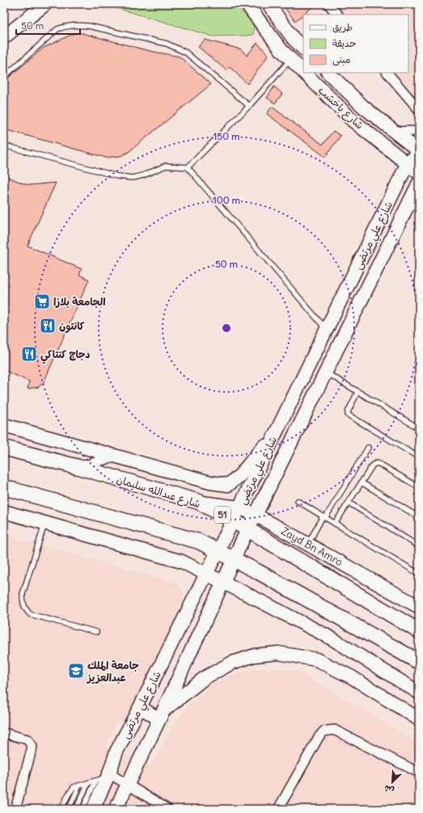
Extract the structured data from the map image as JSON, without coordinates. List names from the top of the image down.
{
  "streets": {
    "main road": [
      "شارع باخشب",
      "شارع علي مرتضى",
      "شارع عبدالله سليمان",
      "51",
      "Zayd Bn Amro"
    ]
  },
  "crossings": [
    ["شارع باخشب", "شارع علي مرتضى"],
    ["شارع علي مرتضى", "شارع عبدالله سليمان"],
    ["شارع علي مرتضى", "Zayd Bn Amro"],
    ["شارع عبدالله سليمان", "Zayd Bn Amro"]
  ],
  "places": {
    "supermarket": ["الجامعة بلازا"],
    "restaurant": ["كانتون", "دجاج كنتاكي"],
    "school or university": ["جامعة الملك عبدالعزيز"]
  },
  "legend": ["طريق", "حديقة", "مبنى"],
  "scale_bar": "50 m",
  "north": "bottom left",
  "rings": ["150 m", "100 m", "50 m"]
}
